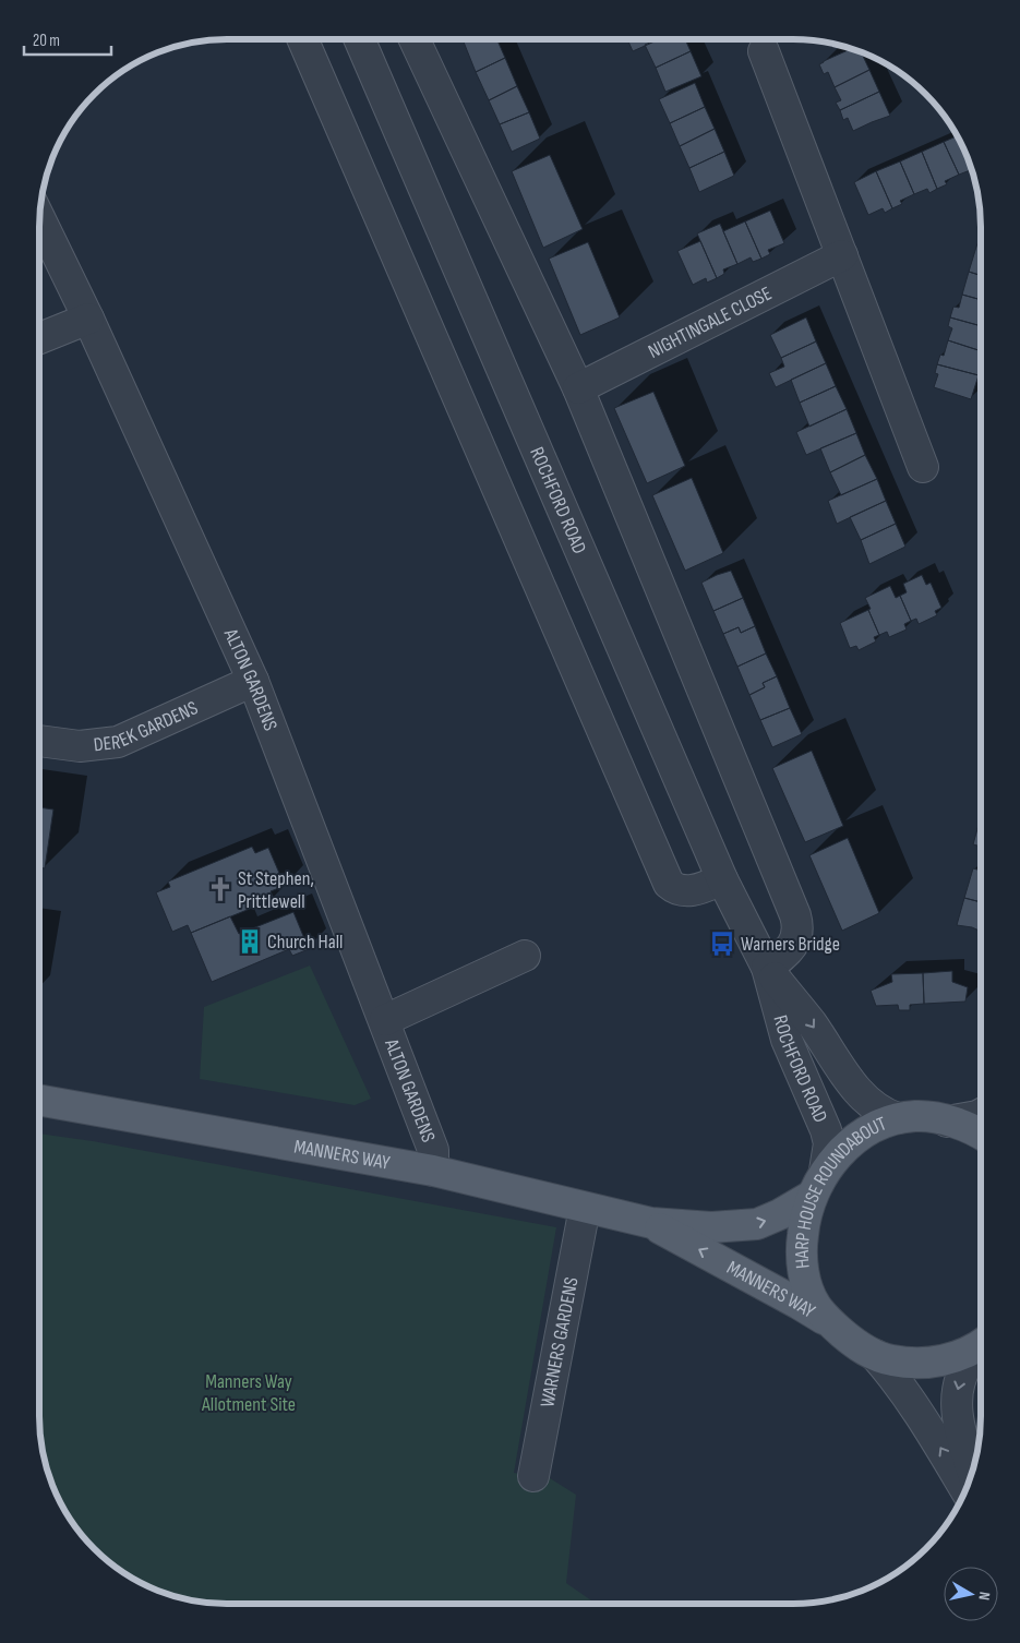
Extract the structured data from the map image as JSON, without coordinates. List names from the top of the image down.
{
  "streets": {
    "main road": ["MANNERS WAY", "HARP HOUSE ROUNDABOUT"],
    "street": [
      "NIGHTINGALE CLOSE",
      "ROCHFORD ROAD",
      "ALTON GARDENS",
      "DEREK GARDENS",
      "WARNERS GARDENS"
    ]
  },
  "crossings": [
    ["ROCHFORD ROAD", "MANNERS WAY"],
    ["ROCHFORD ROAD", "HARP HOUSE ROUNDABOUT"],
    ["ALTON GARDENS", "DEREK GARDENS"],
    ["ALTON GARDENS", "MANNERS WAY"],
    ["MANNERS WAY", "HARP HOUSE ROUNDABOUT"],
    ["MANNERS WAY", "WARNERS GARDENS"]
  ],
  "parks": ["Manners Way Allotment Site"],
  "places": {
    "church": ["St Stephen, Prittlewell"],
    "building": ["Church Hall"],
    "bus stop": ["Warners Bridge"]
  },
  "scale_bar": "20 m",
  "north": "right"
}
